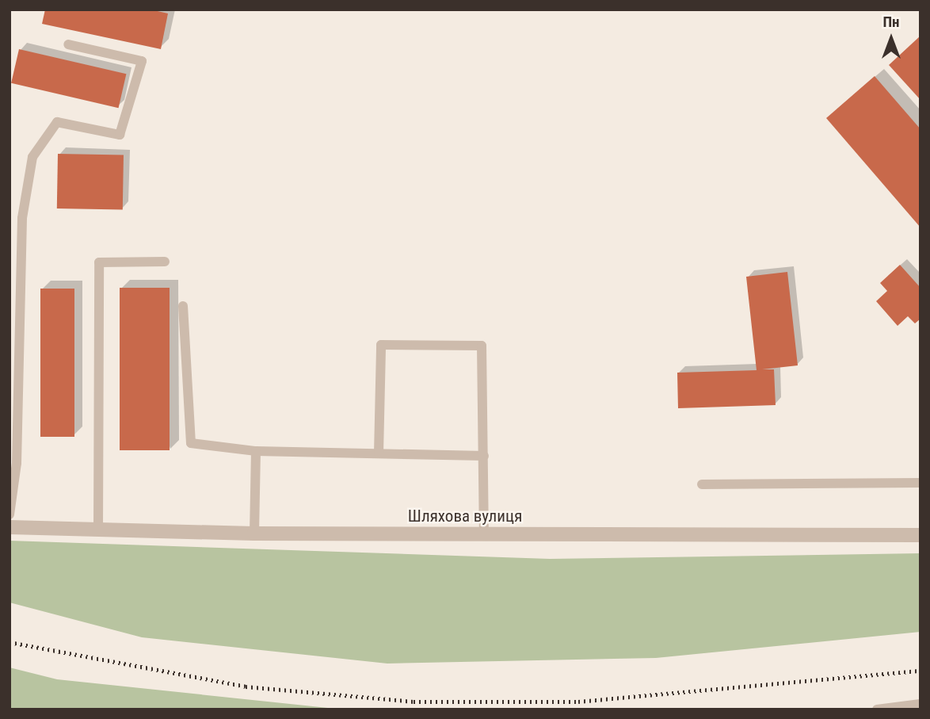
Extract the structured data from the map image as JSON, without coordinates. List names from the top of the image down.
{
  "streets": {
    "street": ["Шляхова вулиця"]
  },
  "north": "top"
}
